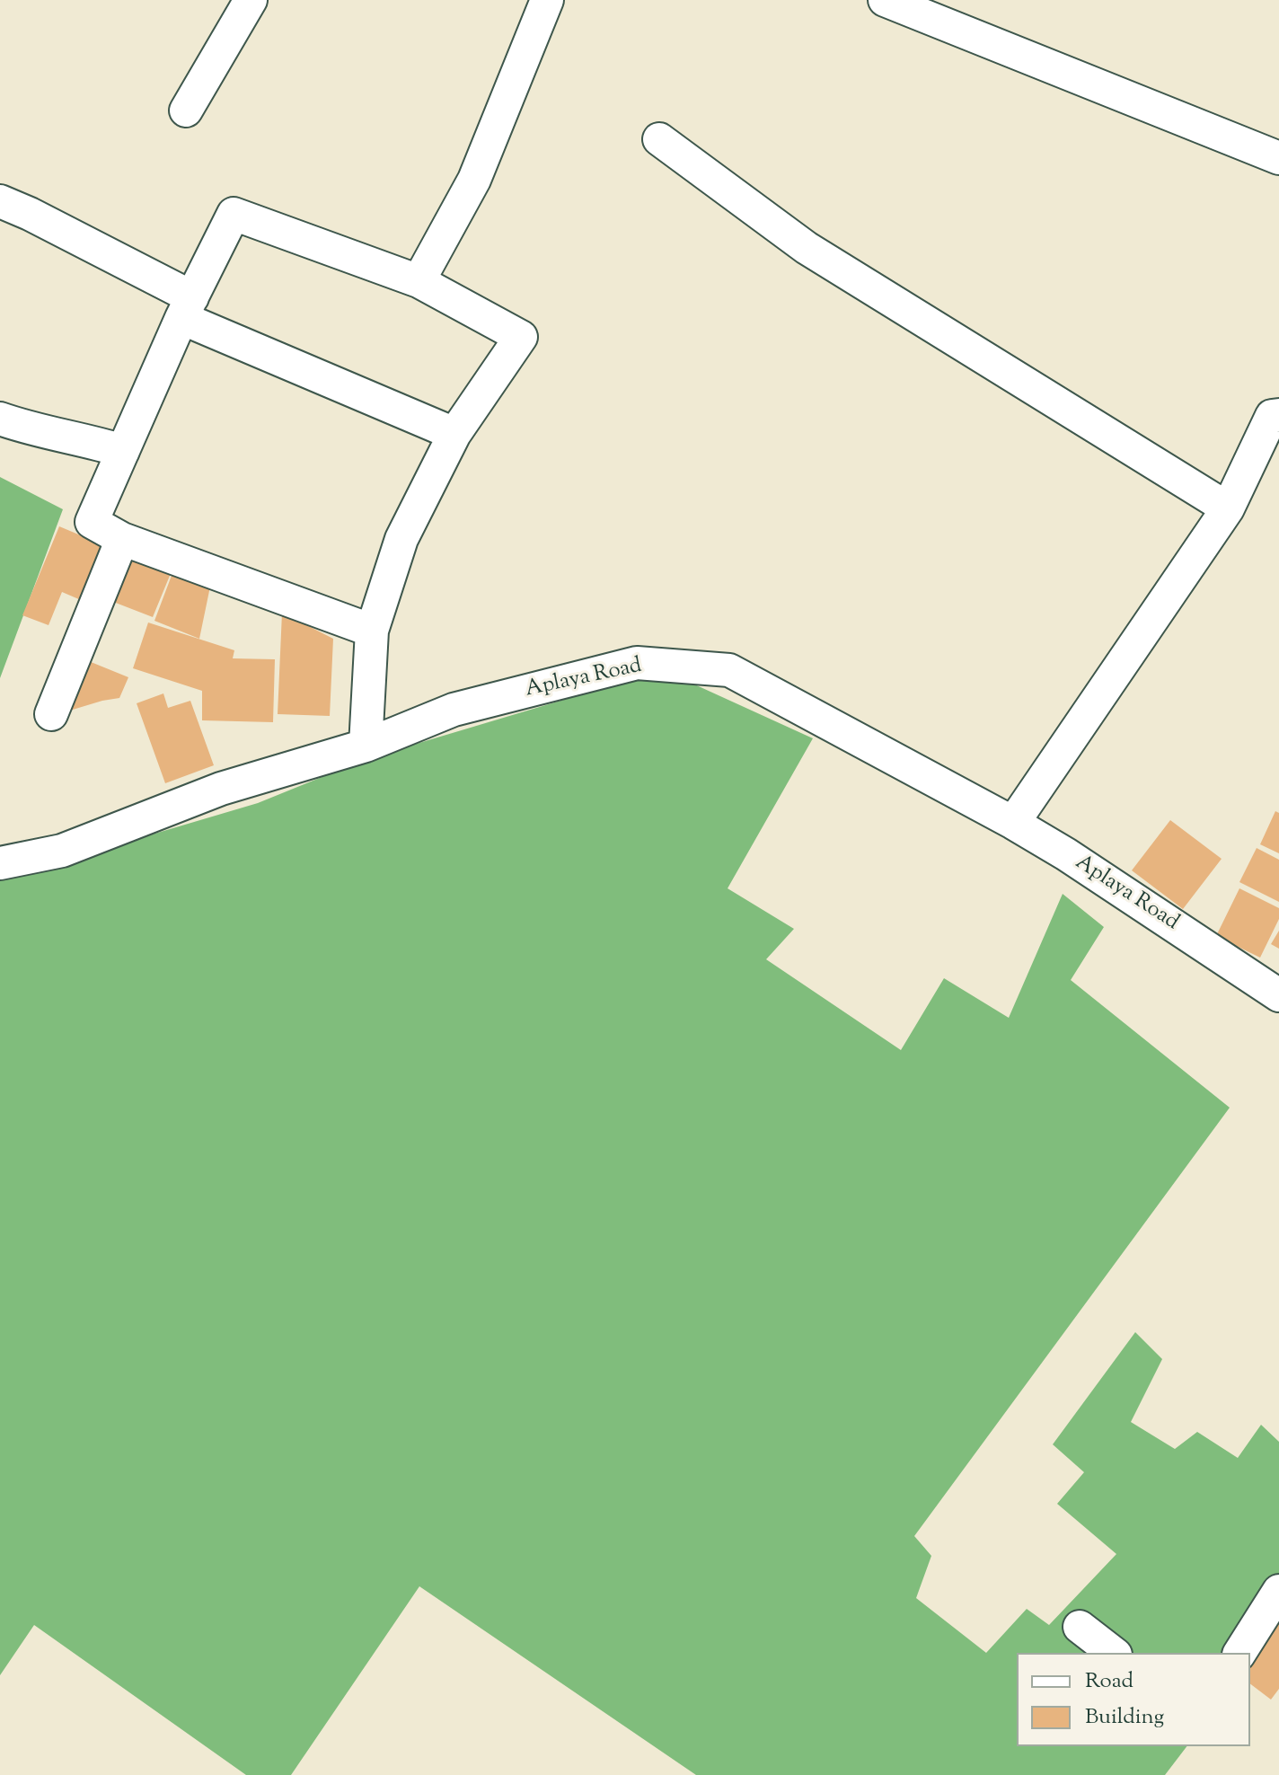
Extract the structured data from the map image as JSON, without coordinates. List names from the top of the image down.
{
  "streets": {
    "street": ["Aplaya Road"]
  },
  "legend": ["Road", "Building"]
}
